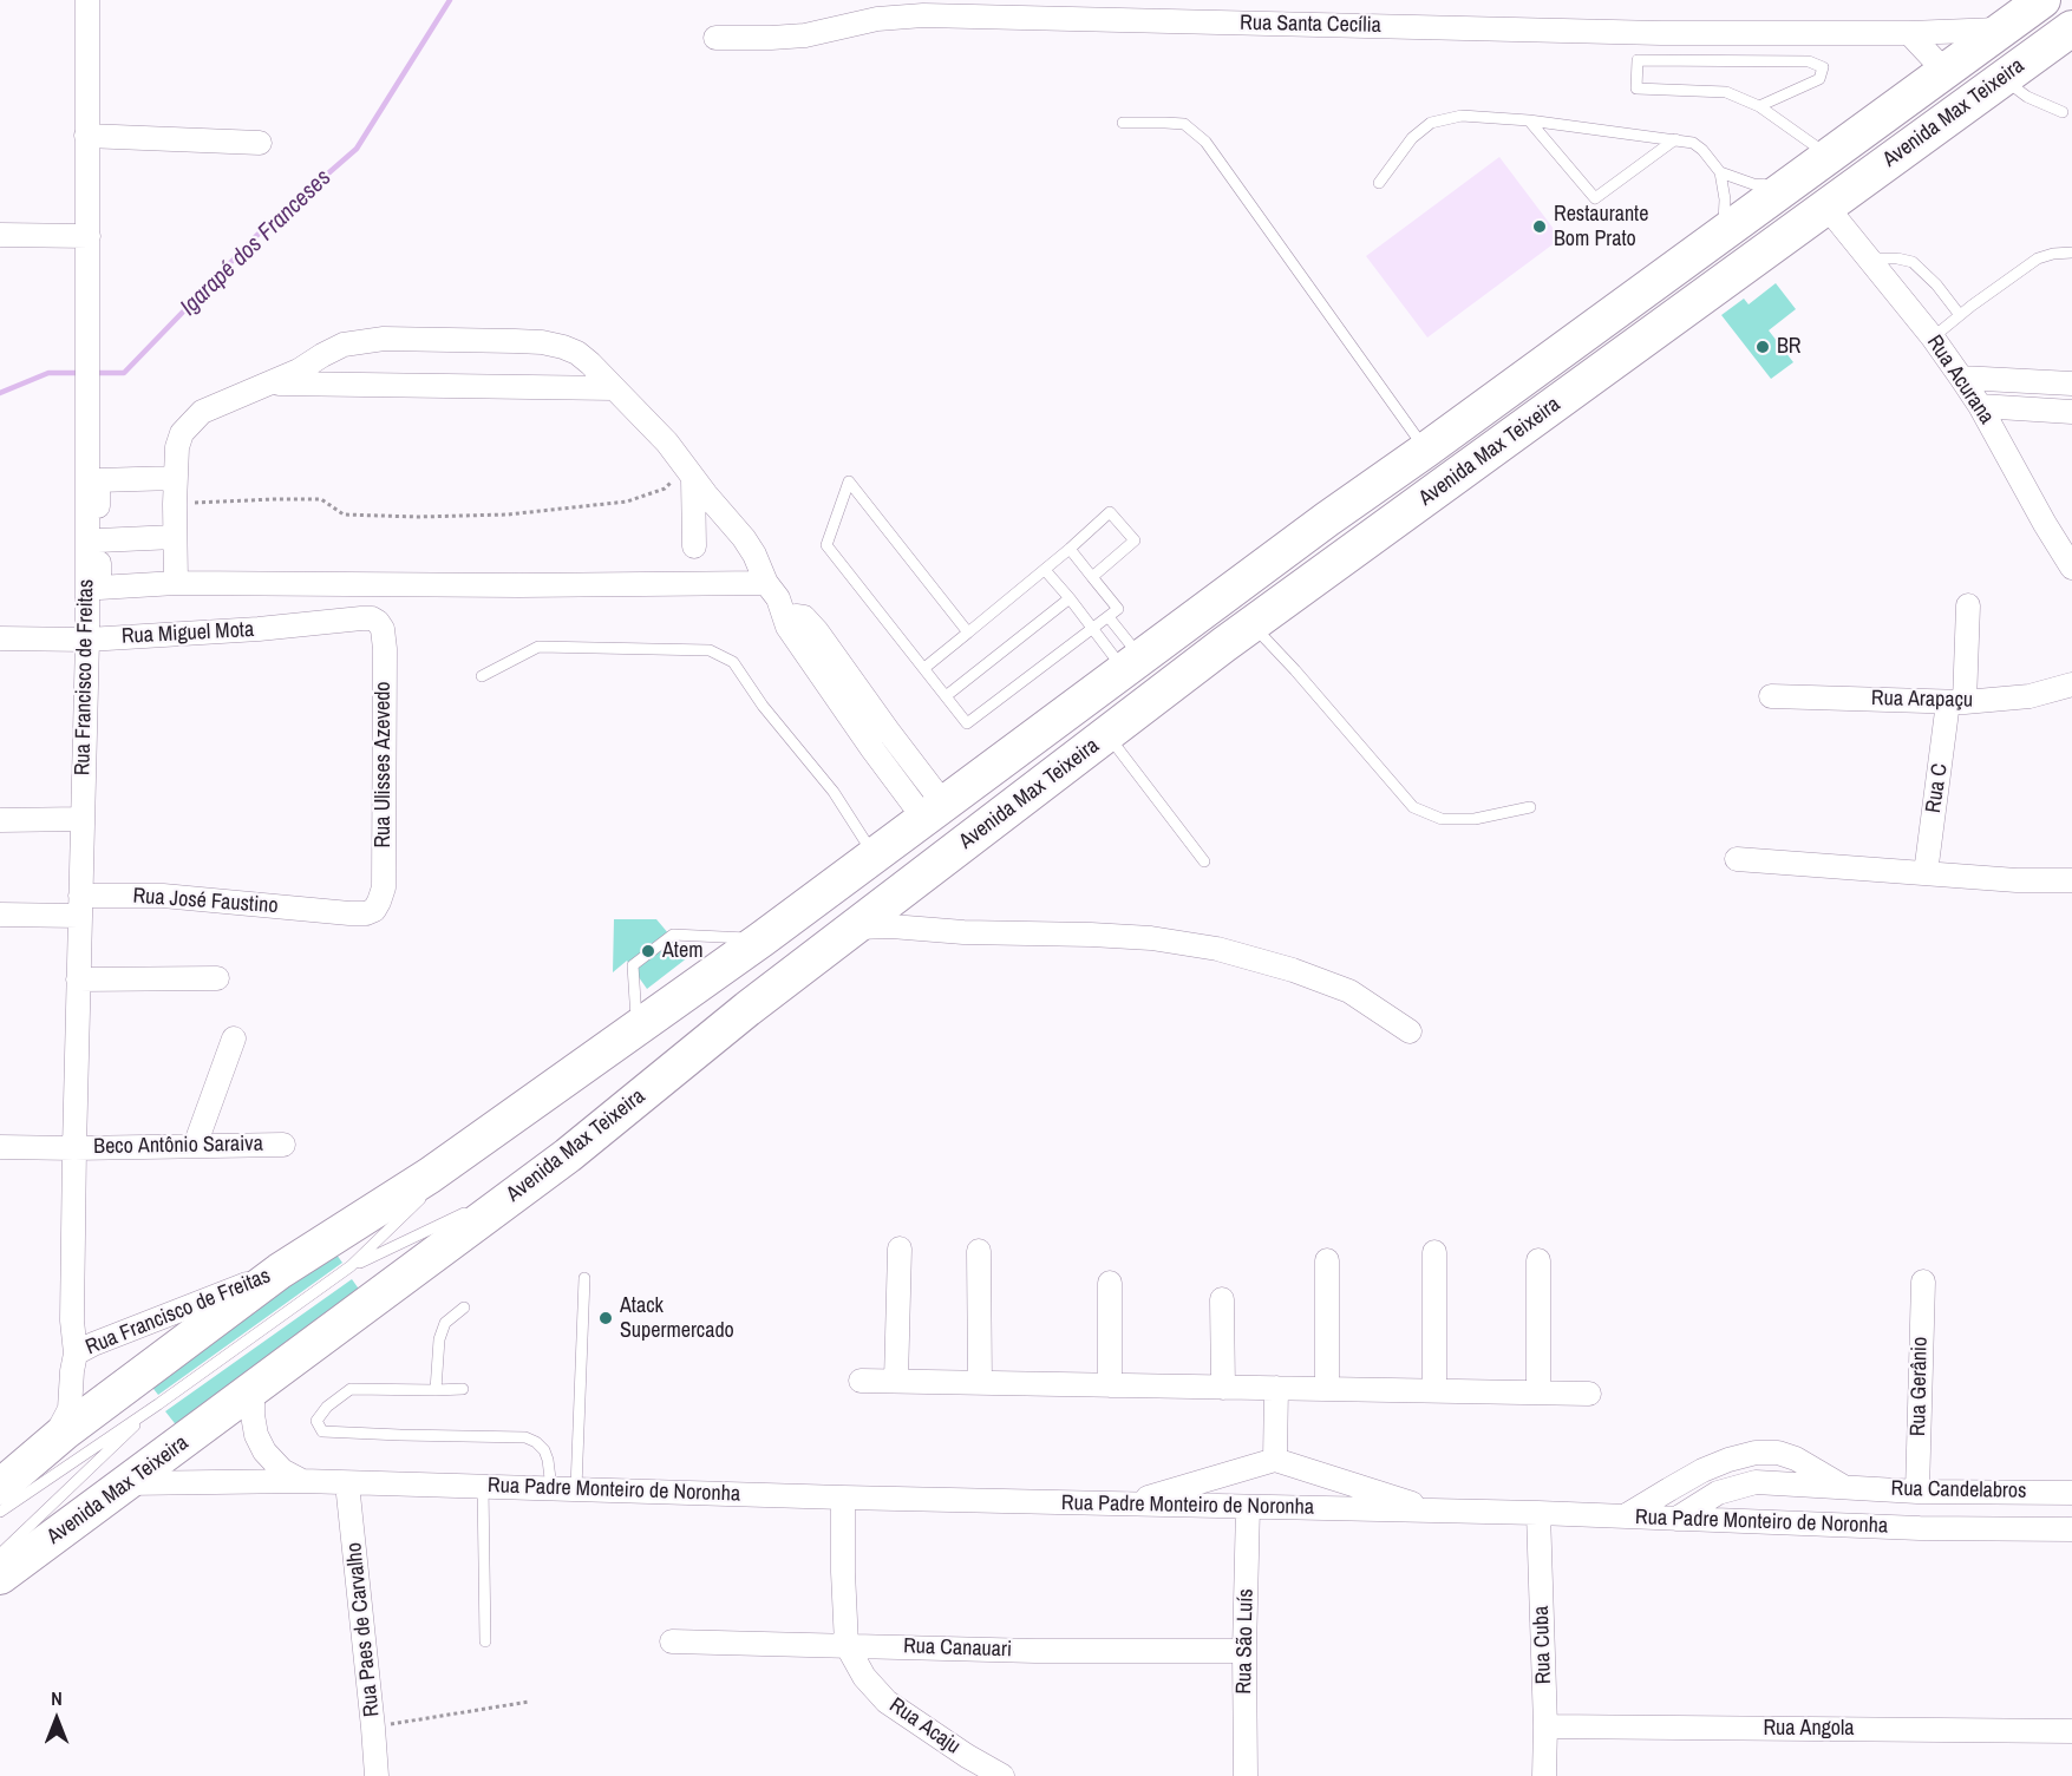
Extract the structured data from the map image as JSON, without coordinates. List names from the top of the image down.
{
  "streets": {
    "main road": ["Avenida Max Teixeira"],
    "street": [
      "Rua Santa Cecília",
      "Rua Acurana",
      "Rua Miguel Mota",
      "Rua Francisco de Freitas",
      "Rua Arapaçu",
      "Rua Ulisses Azevedo",
      "Rua C",
      "Rua José Faustino",
      "Beco Antônio Saraiva",
      "Rua Gerânio",
      "Rua Padre Monteiro de Noronha",
      "Rua Candelabros",
      "Rua Paes de Carvalho",
      "Rua São Luís",
      "Rua Cuba",
      "Rua Canauari",
      "Rua Acaju",
      "Rua Angola"
    ]
  },
  "crossings": [
    ["Rua Santa Cecília", "Avenida Max Teixeira"],
    ["Avenida Max Teixeira", "Rua Acurana"],
    ["Avenida Max Teixeira", "Rua Francisco de Freitas"],
    ["Avenida Max Teixeira", "Rua Padre Monteiro de Noronha"],
    ["Rua Miguel Mota", "Rua Francisco de Freitas"],
    ["Rua Miguel Mota", "Rua Ulisses Azevedo"],
    ["Rua Francisco de Freitas", "Rua José Faustino"],
    ["Rua Francisco de Freitas", "Beco Antônio Saraiva"],
    ["Rua Arapaçu", "Rua C"],
    ["Rua Ulisses Azevedo", "Rua José Faustino"],
    ["Rua Gerânio", "Rua Candelabros"],
    ["Rua Padre Monteiro de Noronha", "Rua Candelabros"],
    ["Rua Padre Monteiro de Noronha", "Rua Paes de Carvalho"],
    ["Rua Padre Monteiro de Noronha", "Rua São Luís"],
    ["Rua Padre Monteiro de Noronha", "Rua Cuba"],
    ["Rua Padre Monteiro de Noronha", "Rua Acaju"],
    ["Rua São Luís", "Rua Canauari"],
    ["Rua Cuba", "Rua Angola"],
    ["Rua Canauari", "Rua Acaju"]
  ],
  "water": ["Igarapé dos Franceses"],
  "places": [
    "Restaurante Bom Prato",
    "BR",
    "Atem",
    "Atack Supermercado"
  ],
  "north": "top"
}
